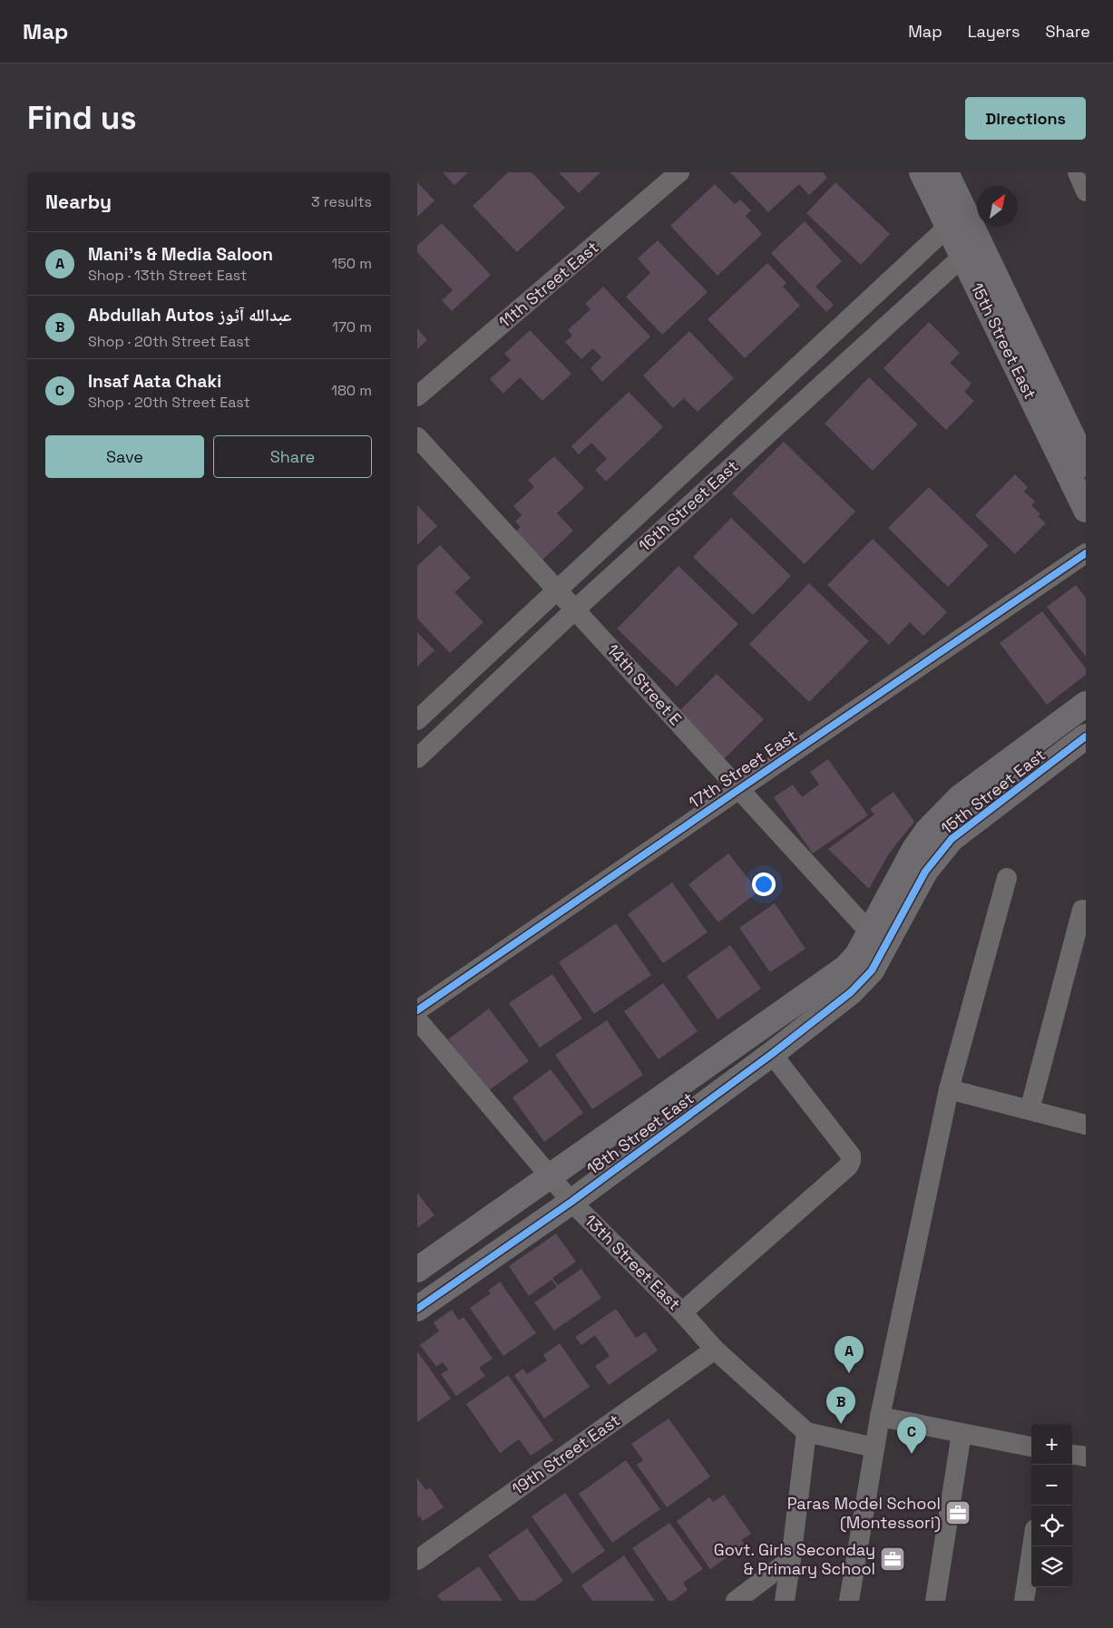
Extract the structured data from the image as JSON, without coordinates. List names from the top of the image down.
{
  "streets": {
    "street": [
      "11th Street East",
      "15th Street East",
      "16th Street East",
      "14th Street E",
      "17th Street East",
      "18th Street East",
      "13th Street East",
      "19th Street East"
    ]
  },
  "crossings": [
    ["15th Street East", "16th Street East"],
    ["15th Street East", "14th Street E"],
    ["15th Street East", "18th Street East"],
    ["16th Street East", "14th Street E"],
    ["14th Street E", "17th Street East"],
    ["18th Street East", "13th Street East"],
    ["13th Street East", "19th Street East"]
  ],
  "places": {
    "office": ["Paras Model School (Montessori)", "Govt. Girls Seconday & Primary School"]
  },
  "north": "top right",
  "page": {
    "header": "Map",
    "nav": ["Map", "Layers", "Share"],
    "buttons": [
      "Directions",
      ["Save", "Share"]
    ],
    "title": "Find us",
    "heading": ["Nearby", "3 results"],
    "list": [
      {
        "mark": "A",
        "name": "Mani's & Media Saloon",
        "note": "Shop · 13th Street East",
        "value": "150 m"
      },
      {
        "mark": "B",
        "name": "Abdullah Autos عبدالله آٹوز",
        "note": "Shop · 20th Street East",
        "value": "170 m"
      },
      {
        "mark": "C",
        "name": "Insaf Aata Chaki",
        "note": "Shop · 20th Street East",
        "value": "180 m"
      }
    ],
    "pins": ["A", "B", "C"],
    "map_buttons": ["+", "−"]
  }
}
